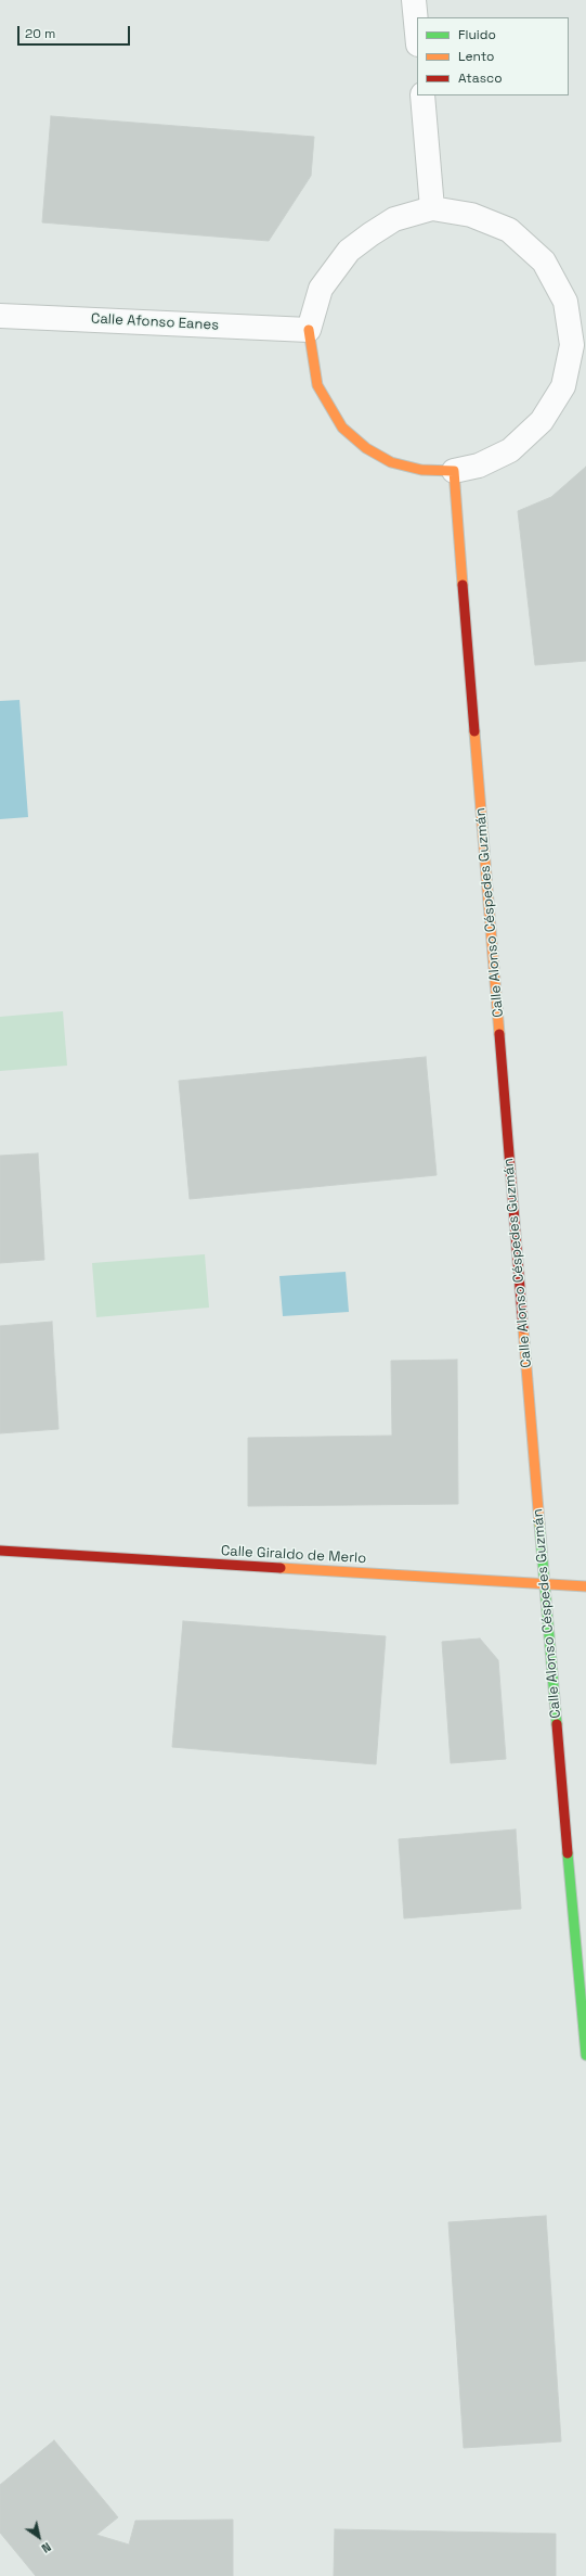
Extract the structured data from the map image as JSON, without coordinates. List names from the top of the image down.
{
  "streets": {
    "street": ["Calle Afonso Eanes", "Calle Alonso Céspedes Guzmán", "Calle Giraldo de Merlo"]
  },
  "crossings": [
    ["Calle Alonso Céspedes Guzmán", "Calle Giraldo de Merlo"]
  ],
  "legend": ["Fluido", "Lento", "Atasco"],
  "scale_bar": "20 m",
  "north": "bottom right"
}
